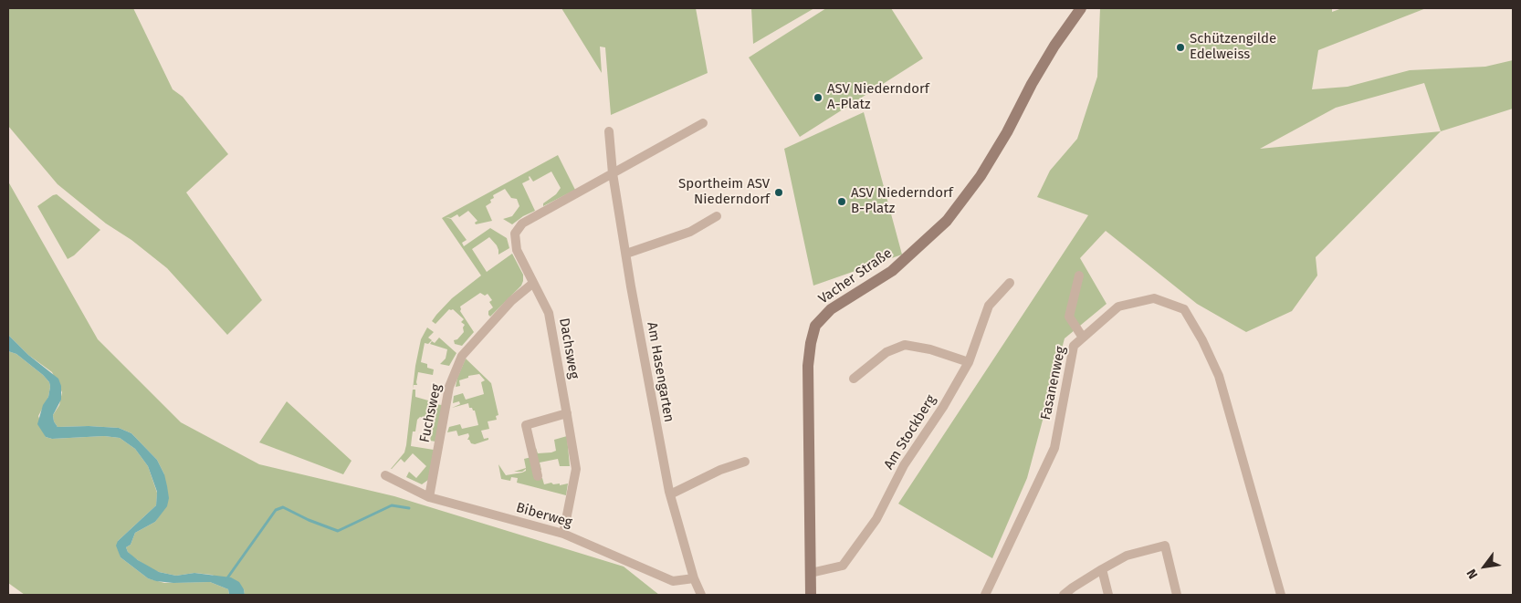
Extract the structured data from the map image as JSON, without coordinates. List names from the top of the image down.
{
  "streets": {
    "main road": ["Vacher Straße"],
    "street": [
      "Dachsweg",
      "Am Hasengarten",
      "Fasanenweg",
      "Fuchsweg",
      "Am Stockberg",
      "Biberweg"
    ]
  },
  "crossings": [
    ["Vacher Straße", "Am Stockberg"],
    ["Dachsweg", "Am Hasengarten"],
    ["Dachsweg", "Fuchsweg"],
    ["Dachsweg", "Biberweg"],
    ["Am Hasengarten", "Biberweg"],
    ["Fuchsweg", "Biberweg"]
  ],
  "places": [
    "Schützengilde Edelweiss",
    "ASV Niederndorf A-Platz",
    "Sportheim ASV Niederndorf",
    "ASV Niederndorf B-Platz"
  ],
  "north": "bottom left"
}
